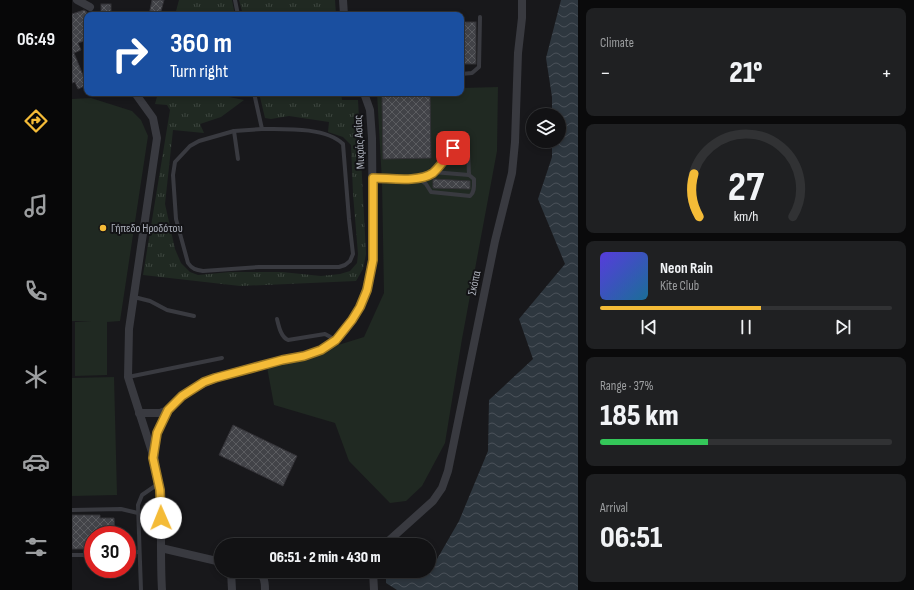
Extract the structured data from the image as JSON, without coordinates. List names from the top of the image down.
{
  "streets": {
    "street": ["Μικράς Ασίας", "Σκόπα"]
  },
  "places": ["Γήπεδο Ηροδότου"],
  "page": {
    "tabs": "06:49",
    "tile": [
      "Climate",
      ["Range · 37%", "185 km"],
      ["Arrival", "06:51"]
    ],
    "turn": ["360 m", "Turn right"],
    "heat": ["−", "21°", "+"],
    "song": ["Neon Rain", "Kite Club"],
    "limit": "30",
    "trip": "06:51 · 2 min · 430 m",
    "gauge": ["27", "km/h"]
  }
}
